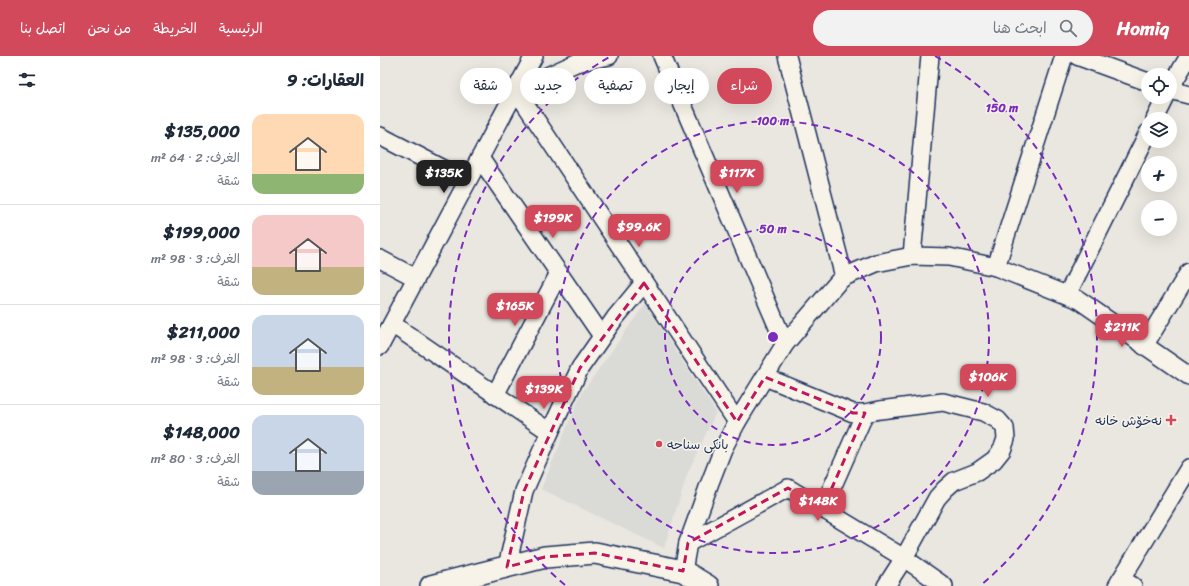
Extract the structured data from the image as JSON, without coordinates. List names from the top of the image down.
{
  "places": {
    "health": ["نەخۆش خانە"],
    "other": ["بانکی سناحە"]
  },
  "page": {
    "header": "Homiq",
    "search": "ابحث هنا",
    "nav": [
      "الرئيسية",
      "الخريطة",
      "من نحن",
      "اتصل بنا"
    ],
    "heading": "العقارات: 9",
    "map_buttons": ["+", "−"],
    "chip": [
      "شراء",
      "إيجار",
      "تصفية",
      "جديد",
      "شقة"
    ],
    "list": [
      {
        "name": "$135,000",
        "note": "الغرف: 2 · 64 m² · شقة"
      },
      {
        "name": "$199,000",
        "note": "الغرف: 3 · 98 m² · شقة"
      },
      {
        "name": "$211,000",
        "note": "الغرف: 3 · 98 m² · شقة"
      },
      {
        "name": "$148,000",
        "note": "الغرف: 3 · 80 m² · شقة"
      }
    ],
    "price": [
      "$135K",
      "$117K",
      "$199K",
      "$99.6K",
      "$165K",
      "$211K",
      "$106K",
      "$139K",
      "$148K"
    ]
  },
  "rings": ["150 m", "100 m", "50 m"]
}
